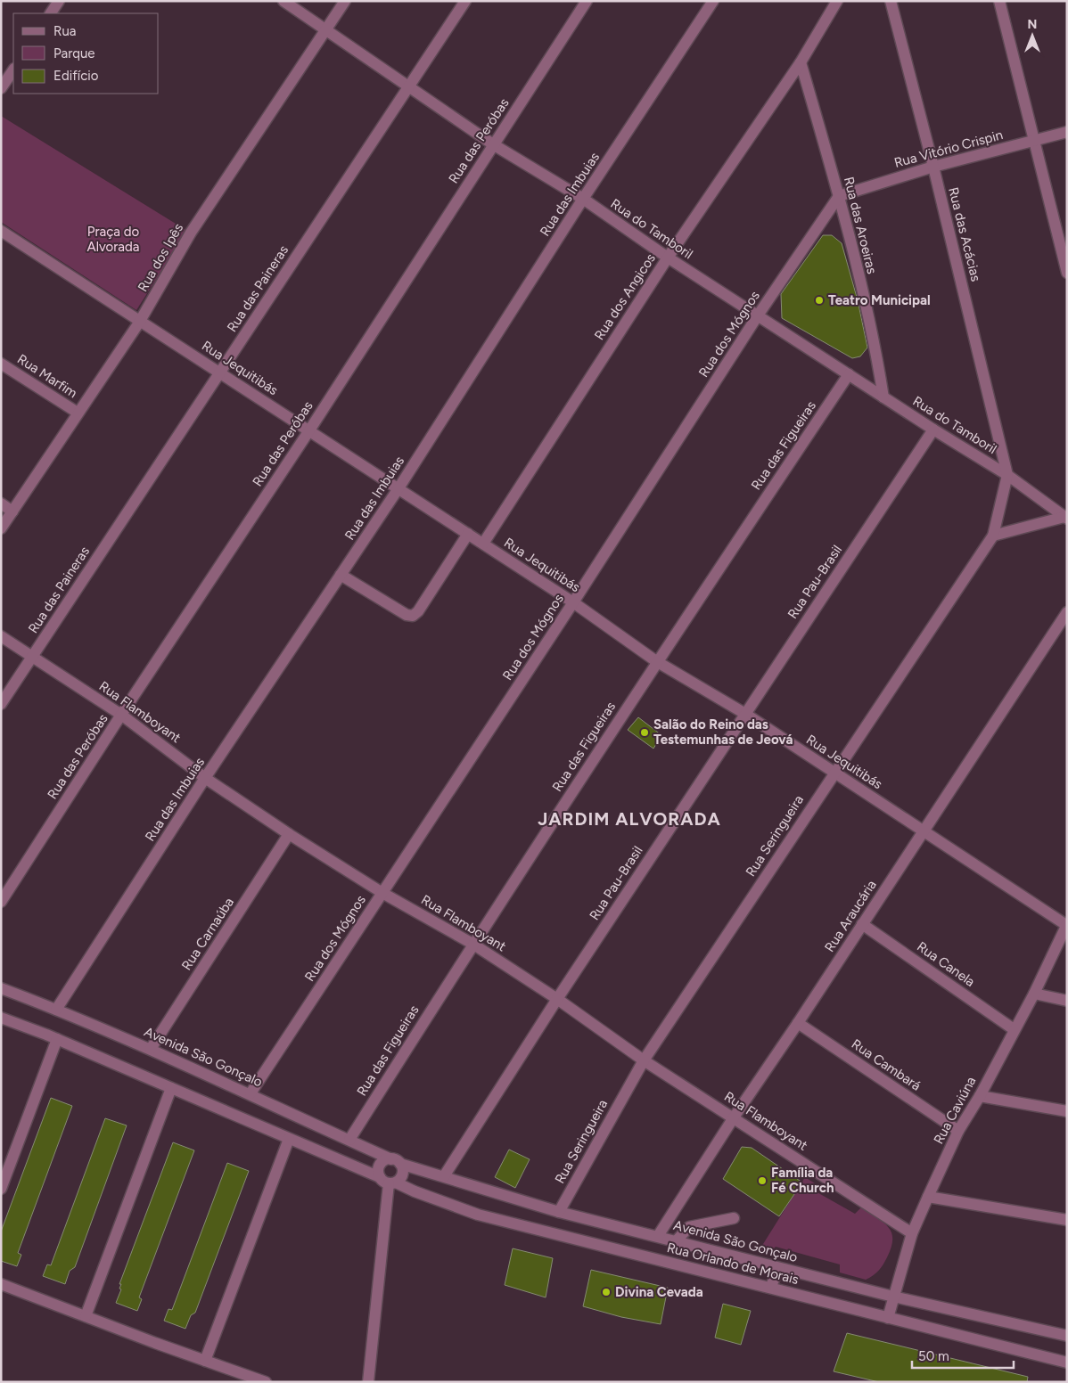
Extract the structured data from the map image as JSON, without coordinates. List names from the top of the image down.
{
  "streets": {
    "street": [
      "Rua das Peróbas",
      "Rua Vitório Crispin",
      "Rua das Imbuias",
      "Rua das Aroeiras",
      "Rua do Tamboril",
      "Rua das Acácias",
      "Rua dos Ipês",
      "Rua das Paineras",
      "Rua dos Angicos",
      "Rua dos Mógnos",
      "Rua Jequitibás",
      "Rua Marfim",
      "Rua das Figueiras",
      "Rua Pau-Brasil",
      "Rua Flamboyant",
      "Rua Seringueira",
      "Rua Araucária",
      "Rua Carnaúba",
      "Rua Canela",
      "Avenida São Gonçalo",
      "Rua Cambará",
      "Rua Caviúna",
      "Rua Orlando de Morais"
    ]
  },
  "crossings": [
    ["Rua das Peróbas", "Rua do Tamboril"],
    ["Rua das Peróbas", "Rua Jequitibás"],
    ["Rua das Peróbas", "Rua Flamboyant"],
    ["Rua Vitório Crispin", "Rua das Aroeiras"],
    ["Rua Vitório Crispin", "Rua das Acácias"],
    ["Rua Vitório Crispin", "Rua dos Mógnos"],
    ["Rua das Imbuias", "Rua do Tamboril"],
    ["Rua das Imbuias", "Rua Jequitibás"],
    ["Rua das Imbuias", "Rua Flamboyant"],
    ["Rua das Imbuias", "Avenida São Gonçalo"],
    ["Rua das Aroeiras", "Rua do Tamboril"],
    ["Rua das Aroeiras", "Rua dos Angicos"],
    ["Rua das Aroeiras", "Rua dos Mógnos"],
    ["Rua do Tamboril", "Rua das Acácias"],
    ["Rua do Tamboril", "Rua dos Ipês"],
    ["Rua do Tamboril", "Rua das Paineras"],
    ["Rua do Tamboril", "Rua dos Angicos"],
    ["Rua do Tamboril", "Rua dos Mógnos"],
    ["Rua do Tamboril", "Rua das Figueiras"],
    ["Rua do Tamboril", "Rua Pau-Brasil"],
    ["Rua do Tamboril", "Rua Seringueira"],
    ["Rua das Acácias", "Rua Seringueira"],
    ["Rua dos Ipês", "Rua Jequitibás"],
    ["Rua dos Ipês", "Rua Marfim"],
    ["Rua das Paineras", "Rua Jequitibás"],
    ["Rua das Paineras", "Rua Flamboyant"],
    ["Rua dos Angicos", "Rua Jequitibás"],
    ["Rua dos Mógnos", "Rua Jequitibás"],
    ["Rua dos Mógnos", "Rua Flamboyant"],
    ["Rua dos Mógnos", "Avenida São Gonçalo"],
    ["Rua Jequitibás", "Rua das Figueiras"],
    ["Rua Jequitibás", "Rua Pau-Brasil"],
    ["Rua Jequitibás", "Rua Seringueira"],
    ["Rua Jequitibás", "Rua Araucária"],
    ["Rua Jequitibás", "Rua Caviúna"],
    ["Rua das Figueiras", "Rua Flamboyant"],
    ["Rua das Figueiras", "Avenida São Gonçalo"],
    ["Rua Pau-Brasil", "Rua Flamboyant"],
    ["Rua Pau-Brasil", "Avenida São Gonçalo"],
    ["Rua Flamboyant", "Rua Seringueira"],
    ["Rua Flamboyant", "Rua Araucária"],
    ["Rua Flamboyant", "Rua Carnaúba"],
    ["Rua Flamboyant", "Rua Caviúna"],
    ["Rua Seringueira", "Avenida São Gonçalo"],
    ["Rua Araucária", "Rua Canela"],
    ["Rua Araucária", "Avenida São Gonçalo"],
    ["Rua Araucária", "Rua Cambará"],
    ["Rua Carnaúba", "Avenida São Gonçalo"],
    ["Rua Canela", "Rua Caviúna"],
    ["Avenida São Gonçalo", "Rua Caviúna"],
    ["Avenida São Gonçalo", "Rua Orlando de Morais"],
    ["Rua Cambará", "Rua Caviúna"],
    ["Rua Caviúna", "Rua Orlando de Morais"]
  ],
  "districts": ["JARDIM ALVORADA"],
  "parks": ["Praça do Alvorada"],
  "places": [
    "Teatro Municipal",
    "Salão do Reino das Testemunhas de Jeová",
    "Família da Fé Church",
    "Divina Cevada"
  ],
  "legend": ["Rua", "Parque", "Edifício"],
  "scale_bar": "50 m",
  "north": "top"
}
